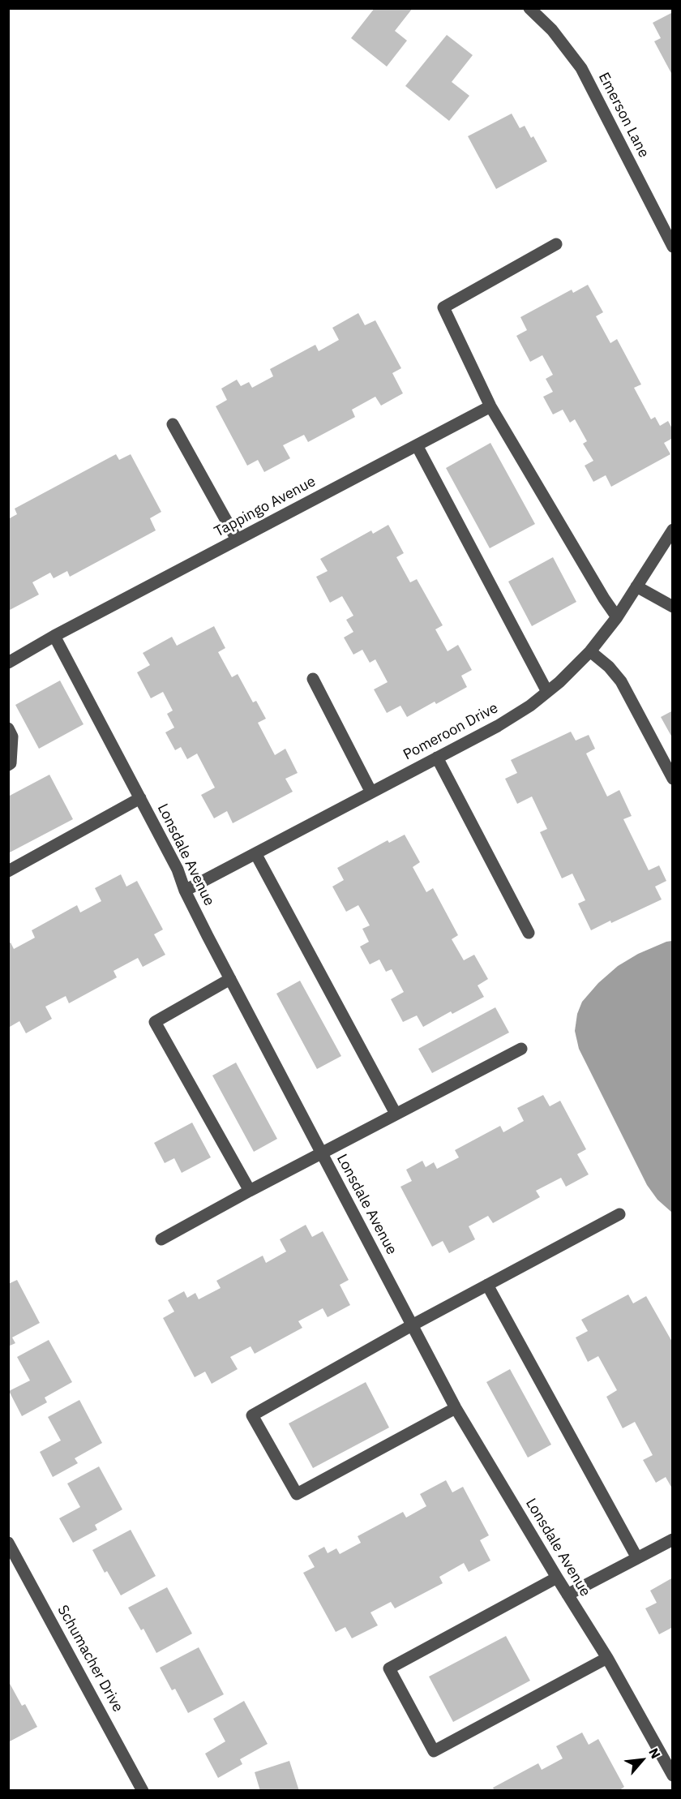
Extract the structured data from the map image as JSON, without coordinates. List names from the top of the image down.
{
  "streets": {
    "street": [
      "Emerson Lane",
      "Tappingo Avenue",
      "Pomeroon Drive",
      "Lonsdale Avenue",
      "Schumacher Drive"
    ]
  },
  "crossings": [
    ["Tappingo Avenue", "Lonsdale Avenue"],
    ["Pomeroon Drive", "Lonsdale Avenue"]
  ],
  "north": "top right"
}
